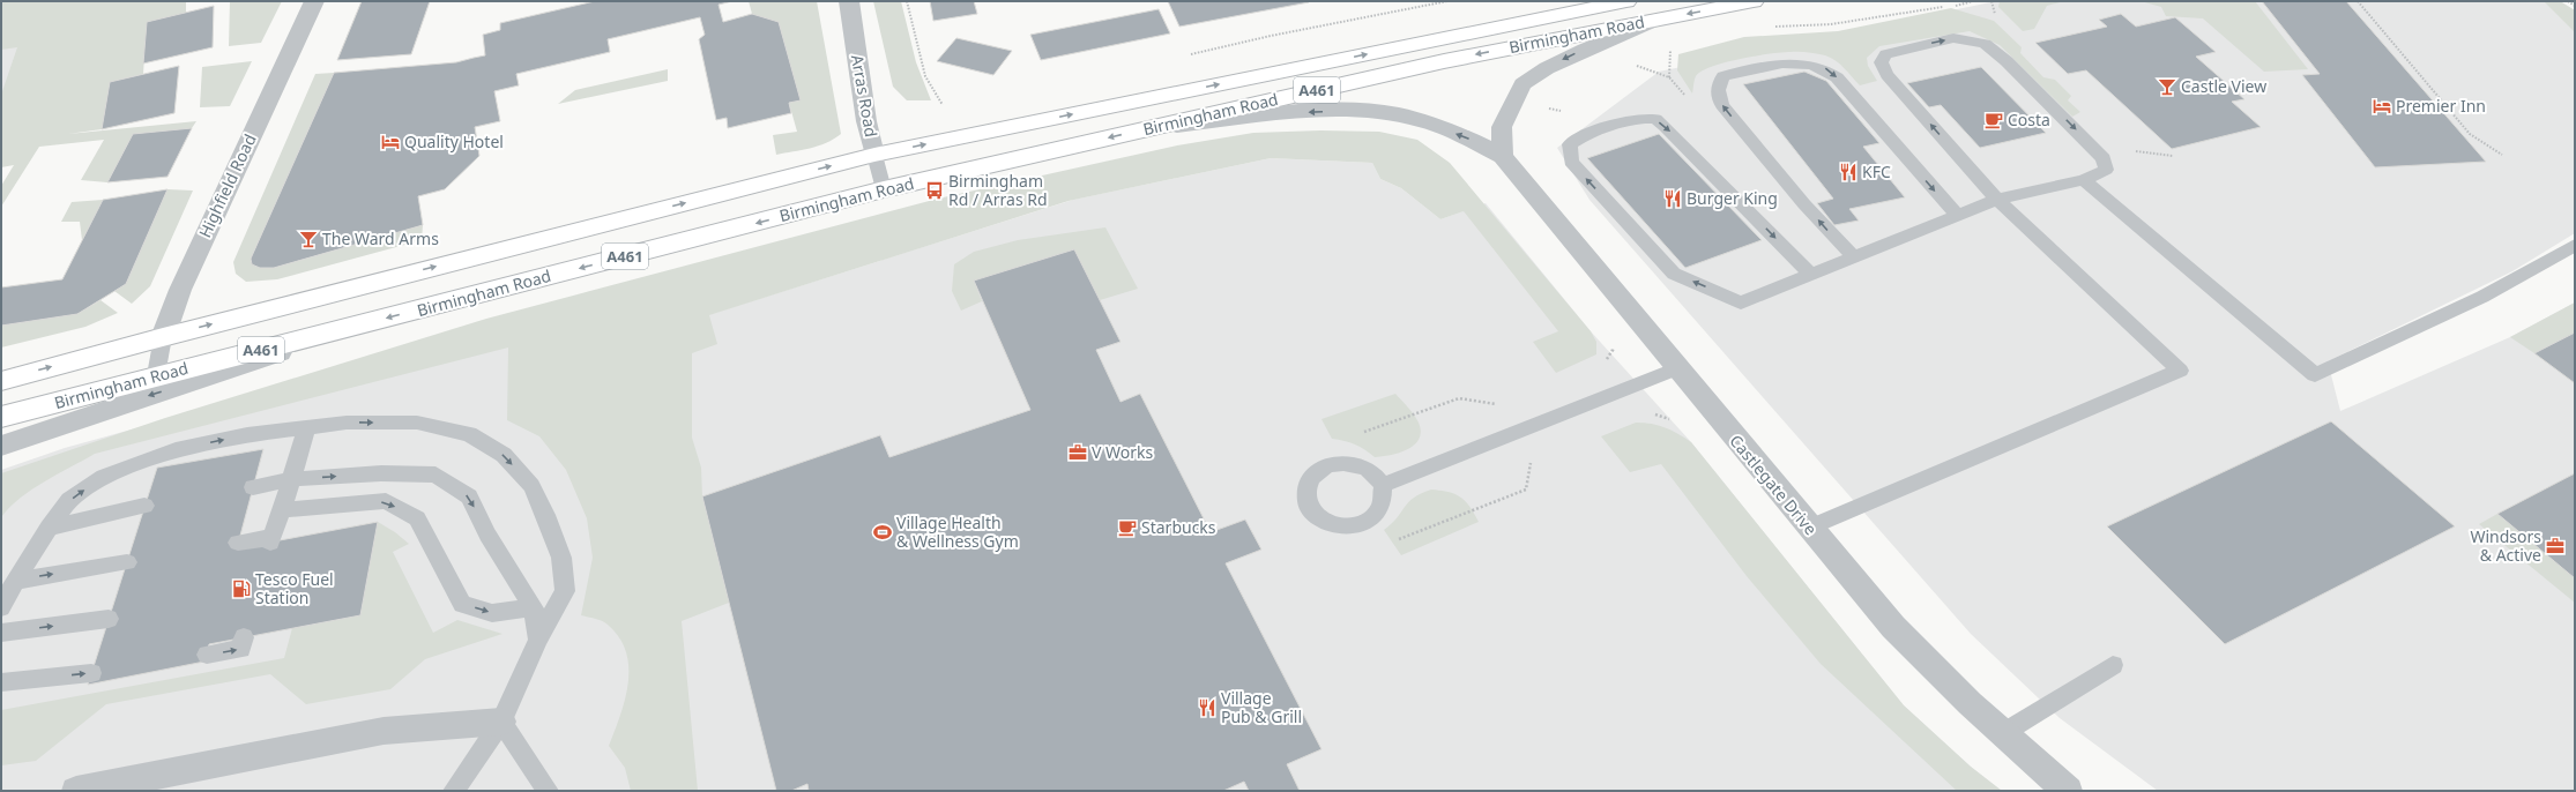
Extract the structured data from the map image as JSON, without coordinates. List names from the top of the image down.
{
  "streets": {
    "highway": ["Birmingham Road", "A461"],
    "street": ["Arras Road", "Highfield Road", "Castlegate Drive"]
  },
  "crossings": [
    ["Birmingham Road", "Arras Road"],
    ["Birmingham Road", "Highfield Road"],
    ["Birmingham Road", "Castlegate Drive"]
  ],
  "places": {
    "bar": ["Castle View", "The Ward Arms"],
    "hotel": ["Premier Inn", "Quality Hotel"],
    "cafe": ["Costa", "Starbucks"],
    "restaurant": ["KFC", "Burger King", "Village Pub & Grill"],
    "bus stop": ["Birmingham Rd / Arras Rd"],
    "office": ["V Works", "Windsors & Active"],
    "sports": ["Village Health & Wellness Gym"],
    "fuel station": ["Tesco Fuel Station"]
  }
}
